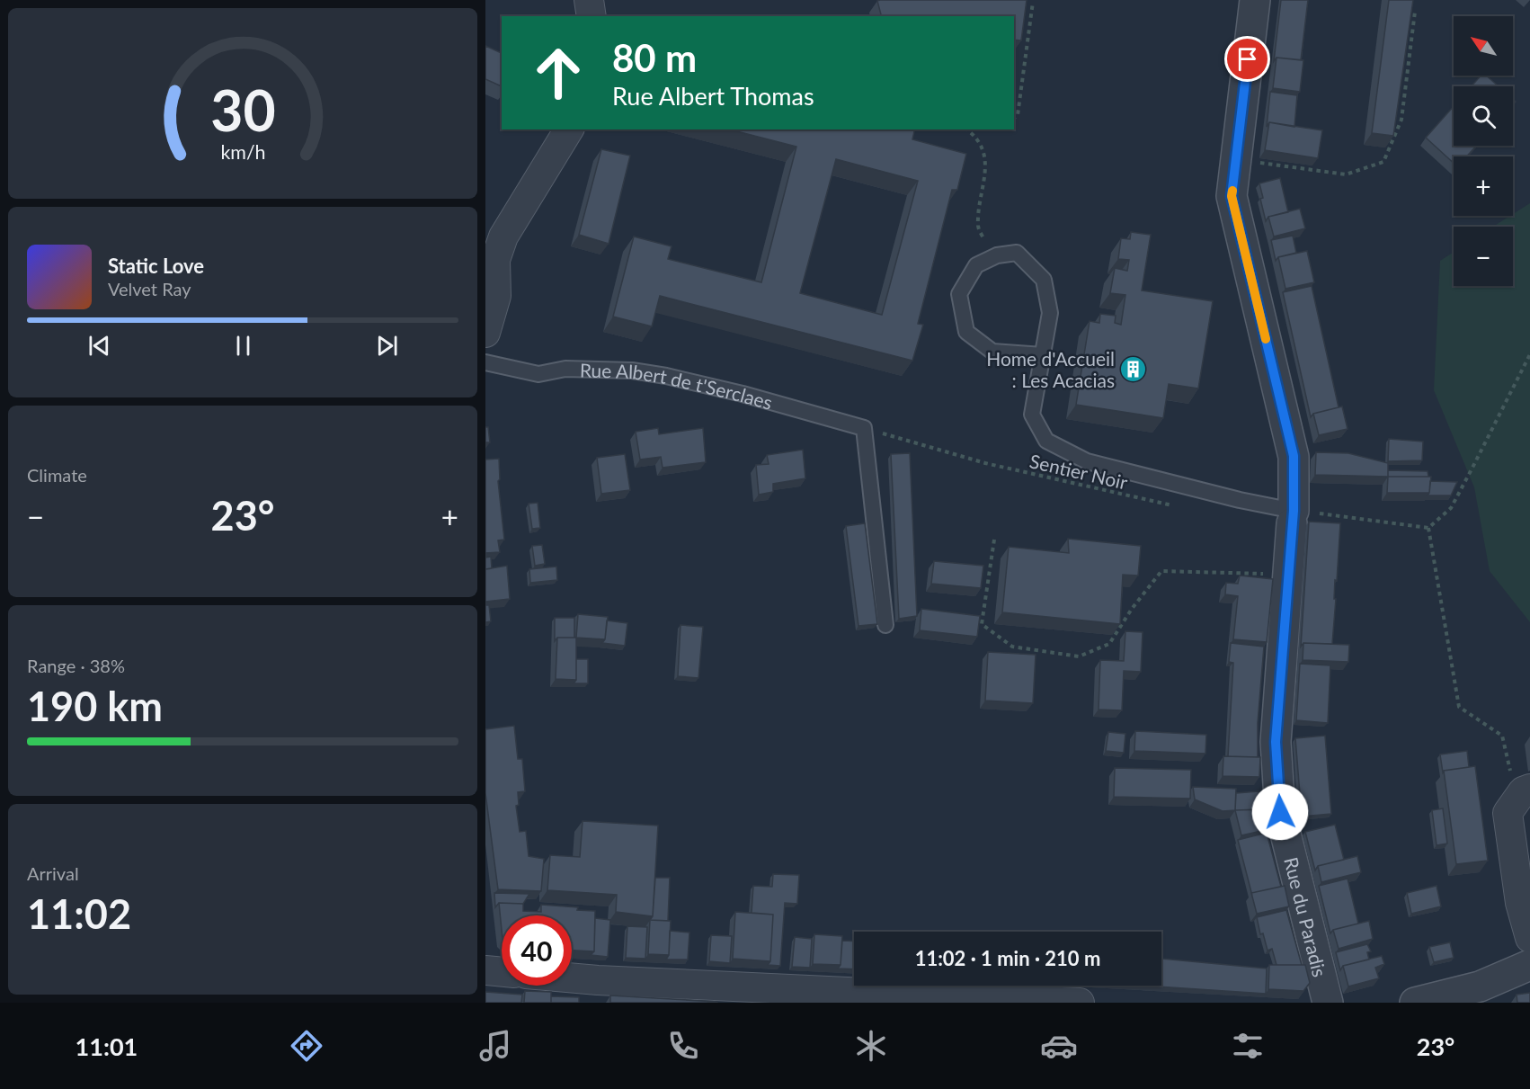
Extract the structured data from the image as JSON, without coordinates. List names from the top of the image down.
{
  "streets": {
    "street": ["Rue du Paradis"],
    "lane": ["Rue Albert de t'Serclaes"],
    "path": ["Sentier Noir"]
  },
  "crossings": [
    ["Rue Albert de t'Serclaes", "Sentier Noir"]
  ],
  "places": {
    "building": ["Home d'Accueil : Les Acacias"]
  },
  "north": "top left",
  "page": {
    "map_buttons": ["+", "−"],
    "turn": ["80 m", "Rue Albert Thomas"],
    "song": ["Static Love", "Velvet Ray"],
    "tile": [
      "Climate",
      ["Range · 38%", "190 km"],
      ["Arrival", "11:02"]
    ],
    "heat": ["−", "23°", "+"],
    "limit": "40",
    "trip": "11:02 · 1 min · 210 m",
    "tabs": ["11:01", "23°"],
    "gauge": ["30", "km/h"]
  }
}
